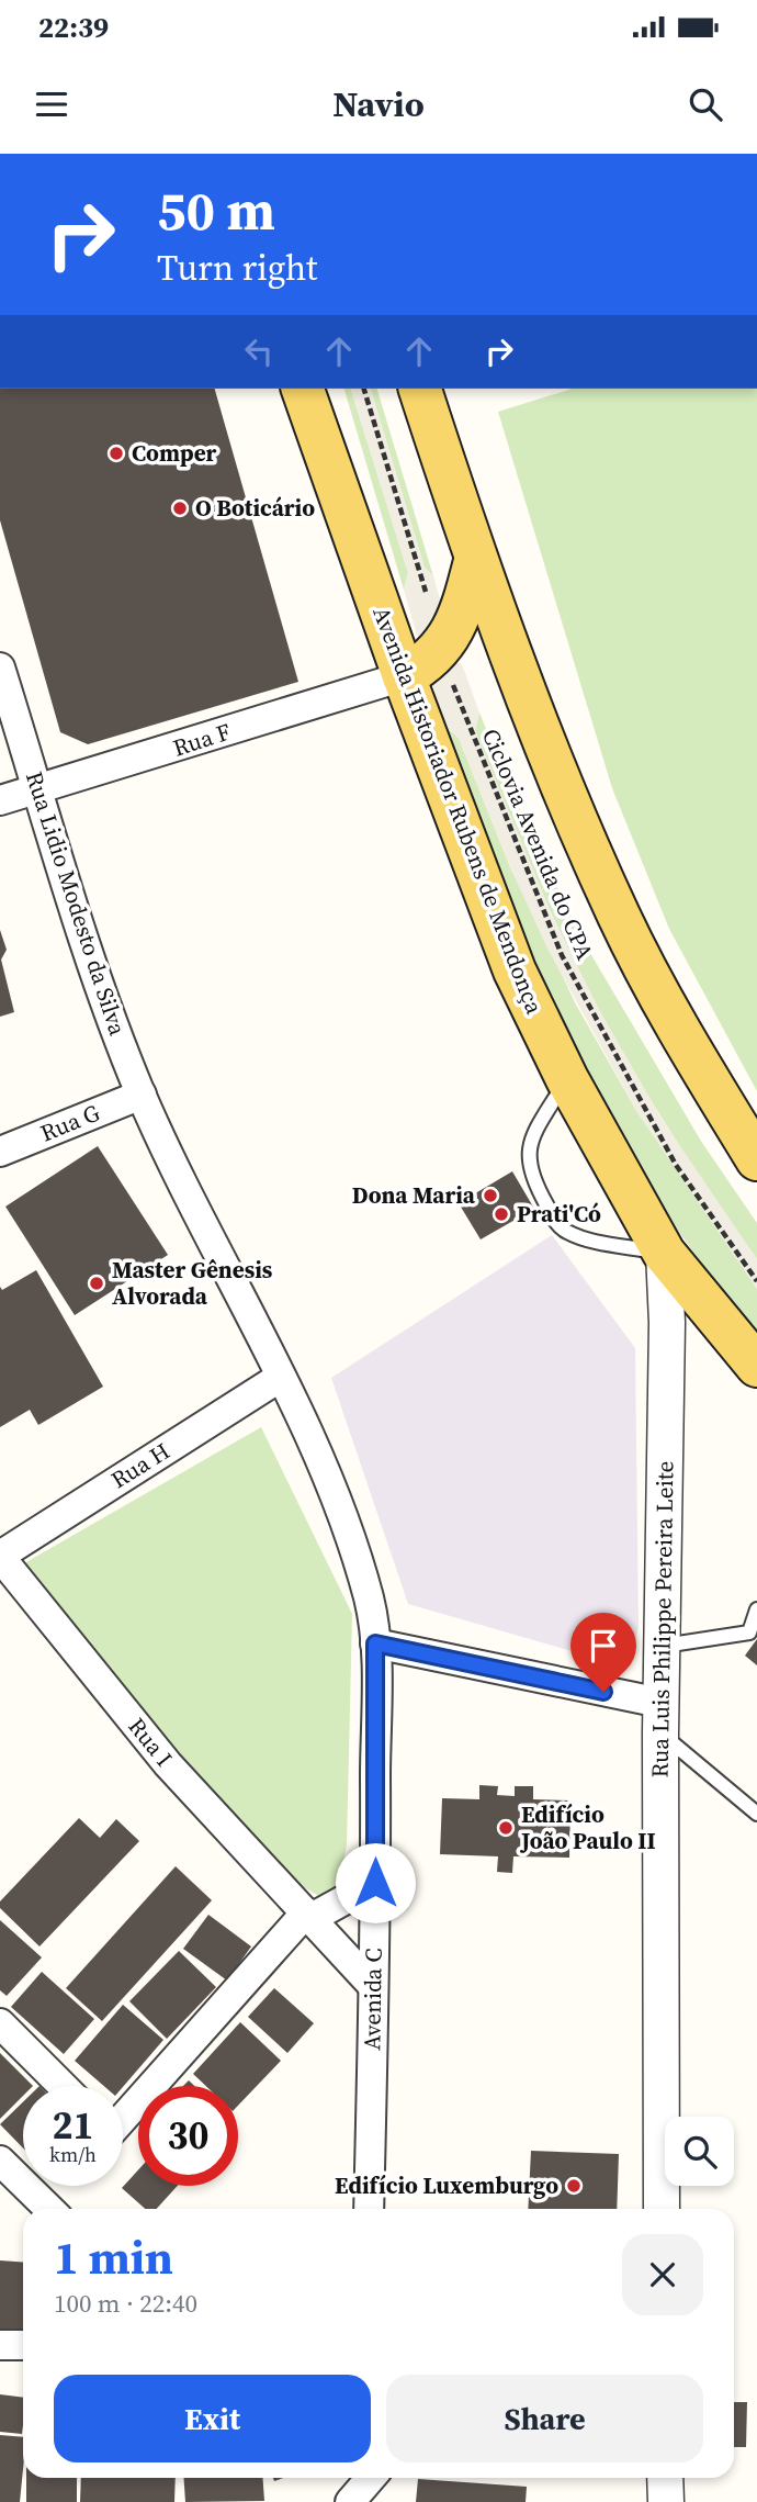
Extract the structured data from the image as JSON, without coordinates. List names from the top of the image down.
{
  "streets": {
    "main road": ["Avenida Historiador Rubens de Mendonça"],
    "street": [
      "Rua F",
      "Rua Lidio Modesto da Silva",
      "Rua G",
      "Rua H",
      "Rua Luis Philippe Pereira Leite",
      "Rua I",
      "Avenida C"
    ],
    "path": ["Ciclovia Avenida do CPA"]
  },
  "crossings": [
    ["Rua F", "Avenida Historiador Rubens de Mendonça"],
    ["Rua F", "Rua Lidio Modesto da Silva"],
    ["Avenida Historiador Rubens de Mendonça", "Rua Luis Philippe Pereira Leite"],
    ["Rua Lidio Modesto da Silva", "Rua G"],
    ["Rua Lidio Modesto da Silva", "Rua H"],
    ["Rua Lidio Modesto da Silva", "Avenida C"],
    ["Rua H", "Rua I"],
    ["Rua I", "Avenida C"]
  ],
  "places": [
    "Comper",
    "O Boticário",
    "Dona Maria",
    "Prati'Có",
    "Master Gênesis Alvorada",
    "Edifício João Paulo II",
    "Edifício Luxemburgo"
  ],
  "page": {
    "status": "22:39",
    "header": "Navio",
    "turn": ["50 m", "Turn right"],
    "speed": "21 km/h",
    "limit": "30",
    "heading": ["1 min", "100 m · 22:40"],
    "buttons": ["Exit", "Share"]
  }
}
